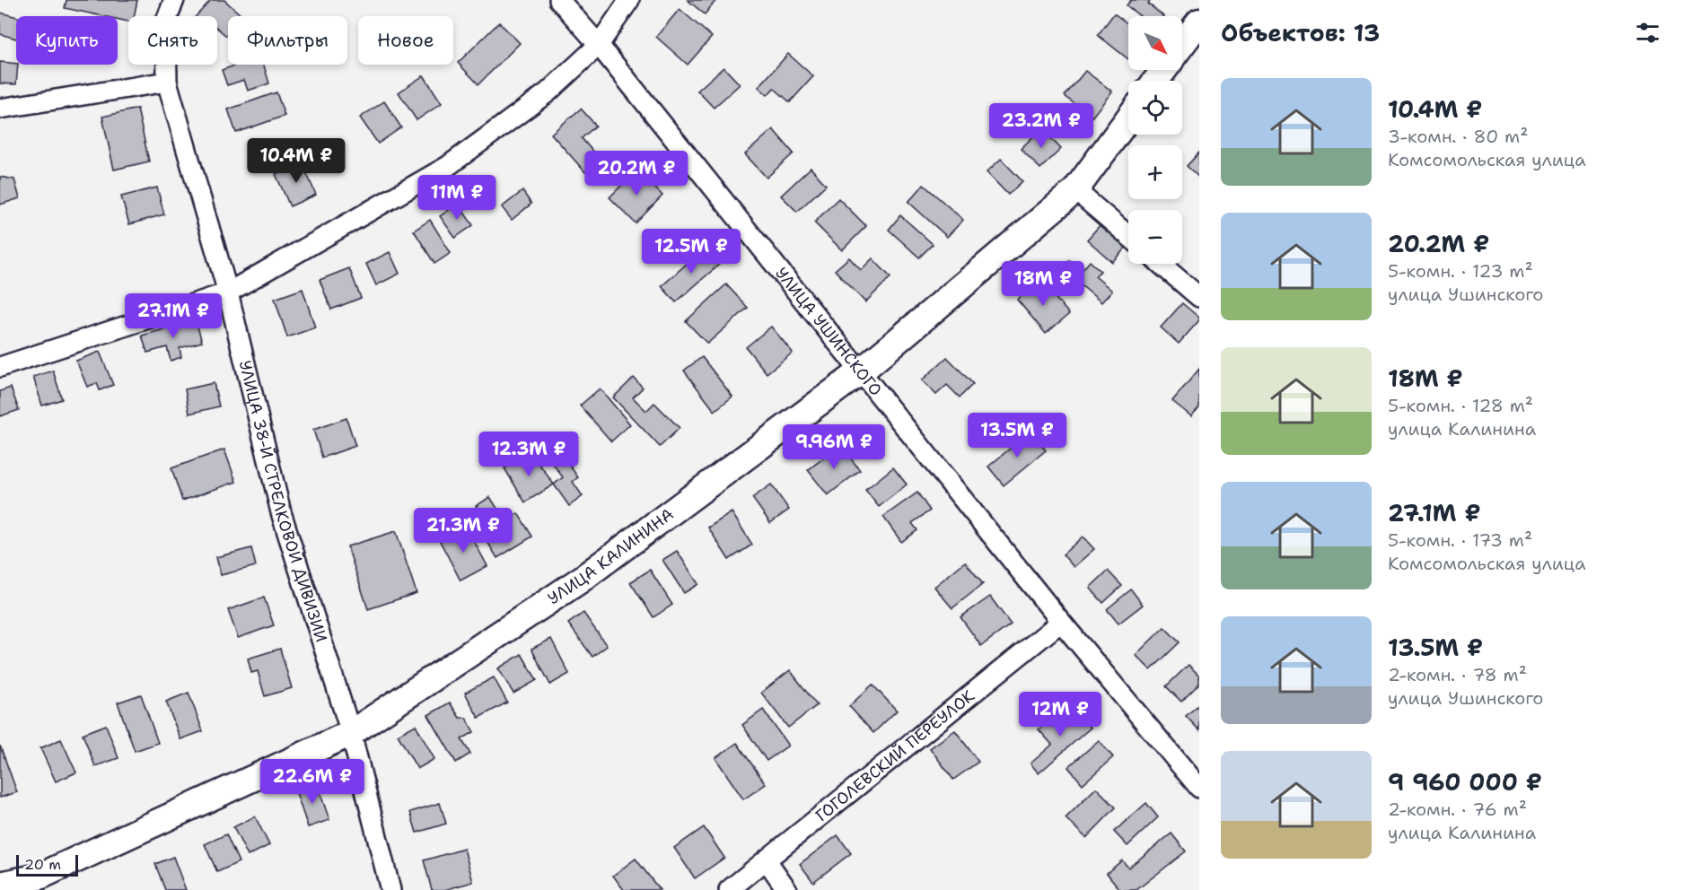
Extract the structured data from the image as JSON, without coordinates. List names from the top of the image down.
{
  "streets": {
    "street": [
      "УЛИЦА УШИНСКОГО",
      "УЛИЦА 38-Й СТРЕЛКОВОЙ ДИВИЗИИ",
      "УЛИЦА КАЛИНИНА",
      "ГОГОЛЕВСКИЙ ПЕРЕУЛОК"
    ]
  },
  "crossings": [
    ["УЛИЦА УШИНСКОГО", "УЛИЦА КАЛИНИНА"],
    ["УЛИЦА УШИНСКОГО", "ГОГОЛЕВСКИЙ ПЕРЕУЛОК"],
    ["УЛИЦА 38-Й СТРЕЛКОВОЙ ДИВИЗИИ", "УЛИЦА КАЛИНИНА"]
  ],
  "scale_bar": "20 m",
  "north": "bottom right",
  "page": {
    "heading": "Объектов: 13",
    "map_buttons": ["+", "−"],
    "chip": [
      "Купить",
      "Снять",
      "Фильтры",
      "Новое"
    ],
    "list": [
      {
        "name": "10.4M ₽",
        "note": "3-комн. · 80 m² · Комсомольская улица"
      },
      {
        "name": "20.2M ₽",
        "note": "5-комн. · 123 m² · улица Ушинского"
      },
      {
        "name": "18M ₽",
        "note": "5-комн. · 128 m² · улица Калинина"
      },
      {
        "name": "27.1M ₽",
        "note": "5-комн. · 173 m² · Комсомольская улица"
      },
      {
        "name": "13.5M ₽",
        "note": "2-комн. · 78 m² · улица Ушинского"
      },
      {
        "name": "9 960 000 ₽",
        "note": "2-комн. · 76 m² · улица Калинина"
      }
    ],
    "price": [
      "23.2M ₽",
      "10.4M ₽",
      "20.2M ₽",
      "11M ₽",
      "12.5M ₽",
      "18M ₽",
      "27.1M ₽",
      "13.5M ₽",
      "9.96M ₽",
      "12.3M ₽",
      "21.3M ₽",
      "12M ₽",
      "22.6M ₽"
    ],
    "scale": "20 m"
  }
}
